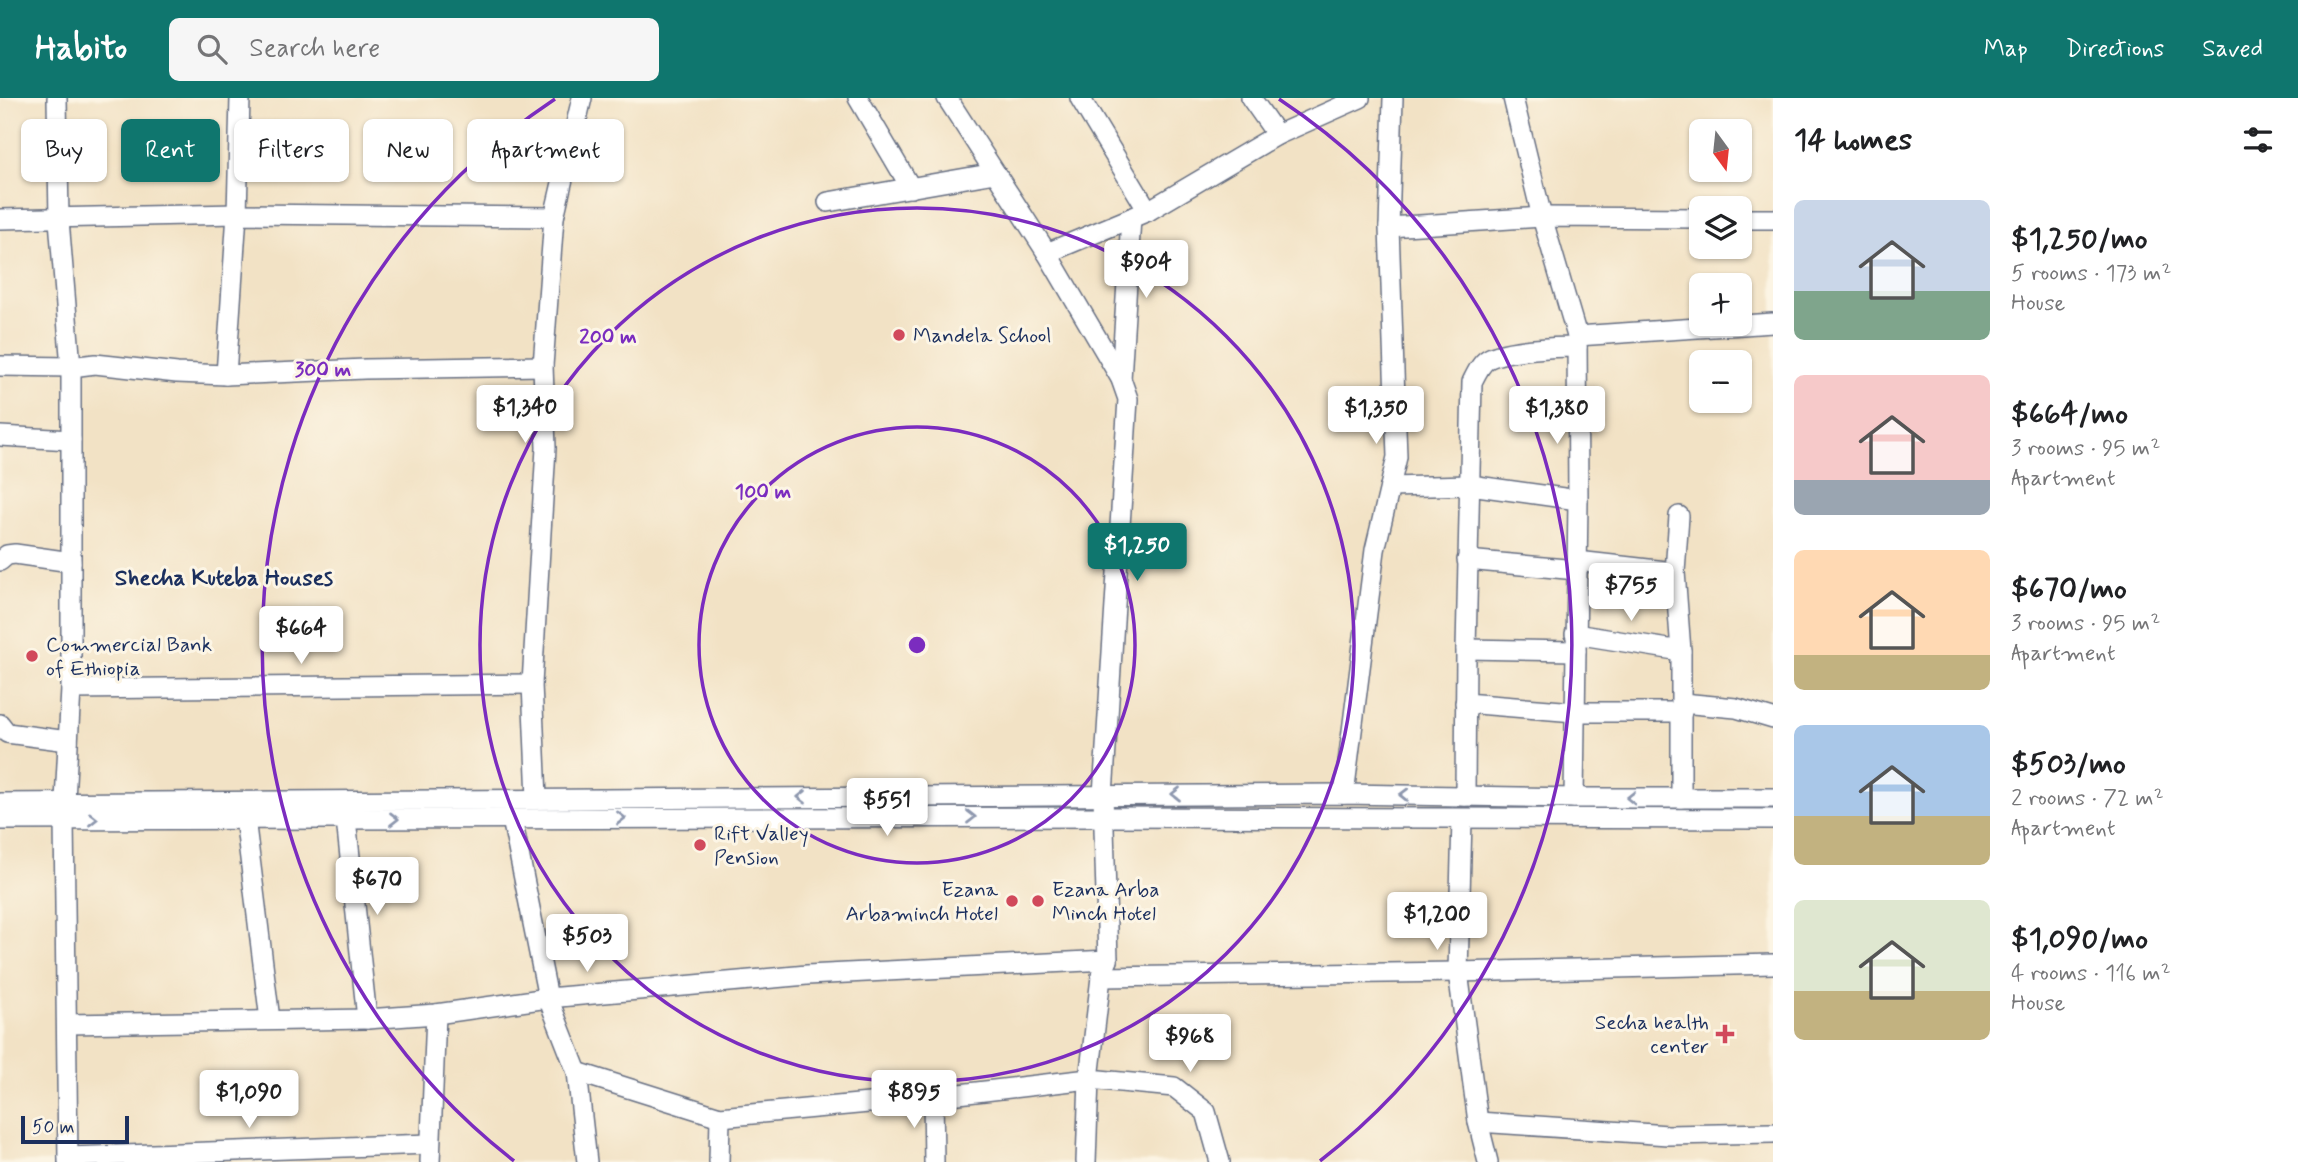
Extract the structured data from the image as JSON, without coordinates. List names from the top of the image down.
{
  "districts": ["Shecha Kuteba Houses"],
  "places": {
    "other": [
      "Mandela School",
      "Commercial Bank of Ethiopia",
      "Rift Valley Pension",
      "Ezana Arbaminch Hotel",
      "Ezana Arba Minch Hotel"
    ],
    "health": ["Secha health center"]
  },
  "scale_bar": "50 m",
  "north": "bottom",
  "page": {
    "header": "Habito",
    "search": "Search here",
    "nav": ["Map", "Directions", "Saved"],
    "heading": "14 homes",
    "map_buttons": ["+", "−"],
    "chip": [
      "Buy",
      "Rent",
      "Filters",
      "New",
      "Apartment"
    ],
    "list": [
      {
        "name": "$1,250/mo",
        "note": "5 rooms · 173 m² · House"
      },
      {
        "name": "$664/mo",
        "note": "3 rooms · 95 m² · Apartment"
      },
      {
        "name": "$670/mo",
        "note": "3 rooms · 95 m² · Apartment"
      },
      {
        "name": "$503/mo",
        "note": "2 rooms · 72 m² · Apartment"
      },
      {
        "name": "$1,090/mo",
        "note": "4 rooms · 116 m² · House"
      }
    ],
    "price": [
      "$904",
      "$1,340",
      "$1,350",
      "$1,380",
      "$1,250",
      "$755",
      "$664",
      "$551",
      "$670",
      "$1,200",
      "$503",
      "$968",
      "$1,090",
      "$895"
    ],
    "scale": "50 m"
  },
  "rings": ["200 m", "300 m", "100 m"]
}
